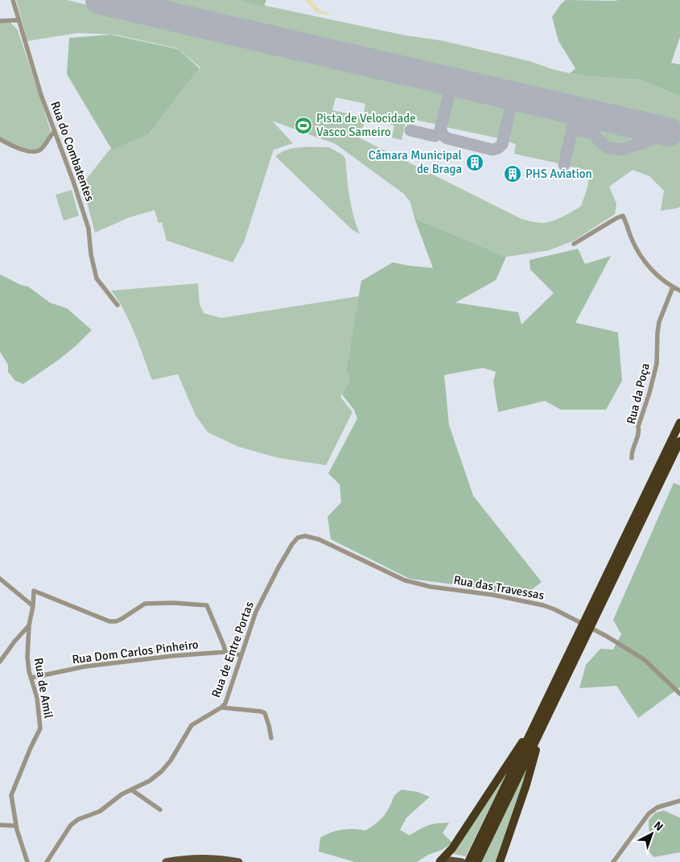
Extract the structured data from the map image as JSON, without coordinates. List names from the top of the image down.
{
  "streets": {
    "street": [
      "Rua do Combatentes",
      "Rua da Poça",
      "Rua das Travessas",
      "Rua de Entre Portas",
      "Rua Dom Carlos Pinheiro",
      "Rua de Amil"
    ]
  },
  "crossings": [
    ["Rua das Travessas", "Rua de Entre Portas"],
    ["Rua de Entre Portas", "Rua Dom Carlos Pinheiro"],
    ["Rua Dom Carlos Pinheiro", "Rua de Amil"]
  ],
  "places": {
    "sports": ["Pista de Velocidade Vasco Sameiro"],
    "building": ["Câmara Municipal de Braga", "PHS Aviation"]
  },
  "north": "top right"
}
